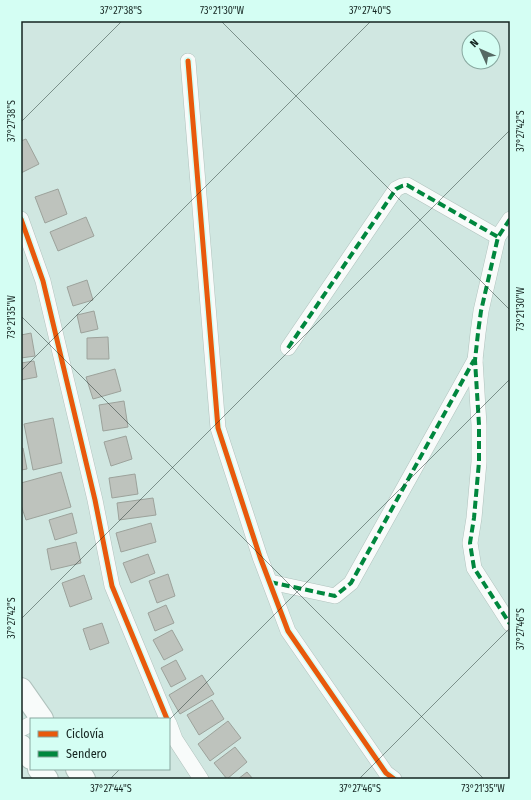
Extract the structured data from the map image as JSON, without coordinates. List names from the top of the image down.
{
  "legend": ["Ciclovía", "Sendero"],
  "north": "top left",
  "coordinates": [
    "37°27'38\"S",
    "73°21'30\"W",
    "37°27'40\"S",
    "37°27'42\"S",
    "73°21'35\"W",
    "37°27'46\"S",
    "37°27'44\"S"
  ]
}
